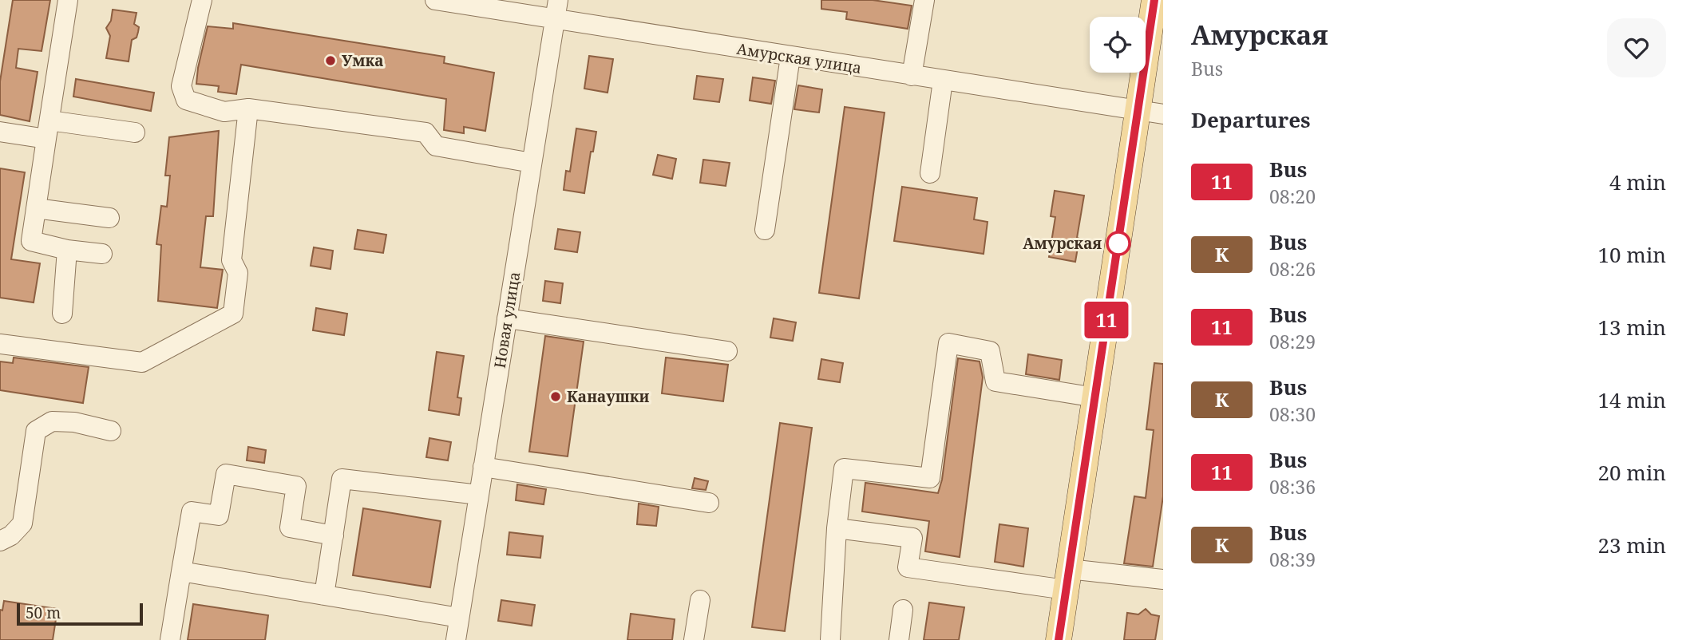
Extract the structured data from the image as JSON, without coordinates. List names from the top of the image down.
{
  "streets": {
    "street": ["Амурская улица", "Новая улица"]
  },
  "crossings": [
    ["Амурская улица", "Новая улица"]
  ],
  "places": ["Умка", "Амурская", "Канаушки"],
  "lines": ["bus line 11"],
  "scale_bar": "50 m",
  "page": {
    "on_map": "11",
    "heading": [
      ["Амурская", "Bus"],
      "Departures"
    ],
    "list": [
      {
        "mark": "11",
        "name": "Bus",
        "note": "08:20",
        "value": "4 min"
      },
      {
        "mark": "К",
        "name": "Bus",
        "note": "08:26",
        "value": "10 min"
      },
      {
        "mark": "11",
        "name": "Bus",
        "note": "08:29",
        "value": "13 min"
      },
      {
        "mark": "К",
        "name": "Bus",
        "note": "08:30",
        "value": "14 min"
      },
      {
        "mark": "11",
        "name": "Bus",
        "note": "08:36",
        "value": "20 min"
      },
      {
        "mark": "К",
        "name": "Bus",
        "note": "08:39",
        "value": "23 min"
      }
    ],
    "scale": "50 m"
  }
}
